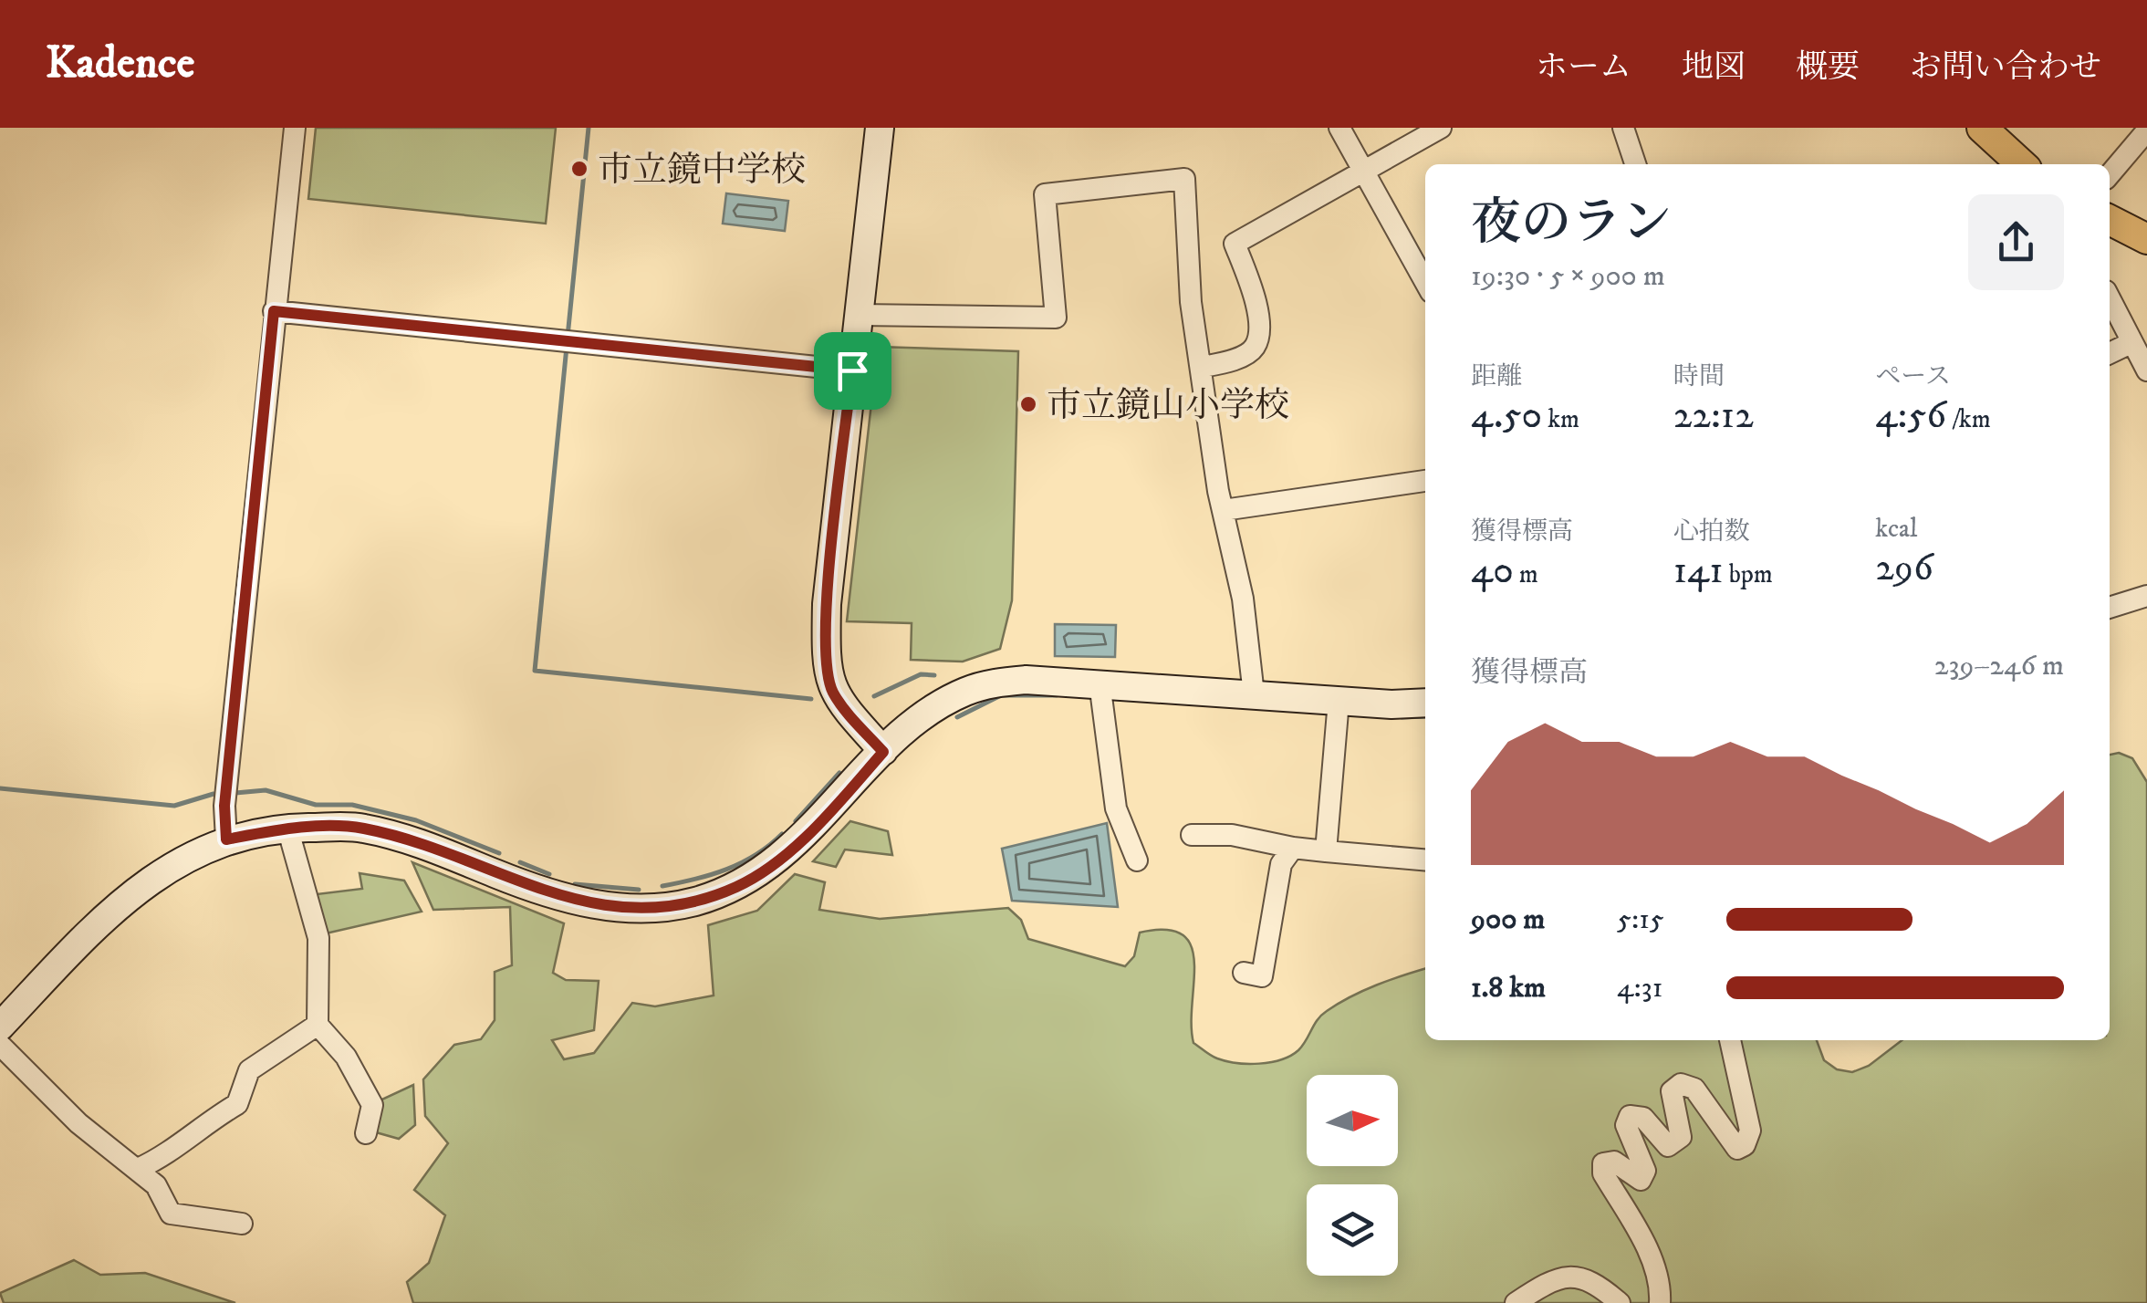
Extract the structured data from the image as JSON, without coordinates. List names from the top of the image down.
{
  "places": ["市立鏡中学校", "市立鏡山小学校"],
  "north": "right",
  "page": {
    "header": "Kadence",
    "nav": [
      "ホーム",
      "地図",
      "概要",
      "お問い合わせ"
    ],
    "heading": ["夜のラン", "19:30 · 5 × 900 m"],
    "stats": [
      ["距離", "4.50 km"],
      ["時間", "22:12"],
      ["ペース", "4:56 /km"],
      ["獲得標高", "40 m"],
      ["心拍数", "141 bpm"],
      ["kcal", "296"]
    ],
    "chart": ["獲得標高", "239–246 m"],
    "list": [
      {
        "name": "900 m",
        "note": "5:15"
      },
      {
        "name": "1.8 km",
        "note": "4:31"
      }
    ]
  }
}
